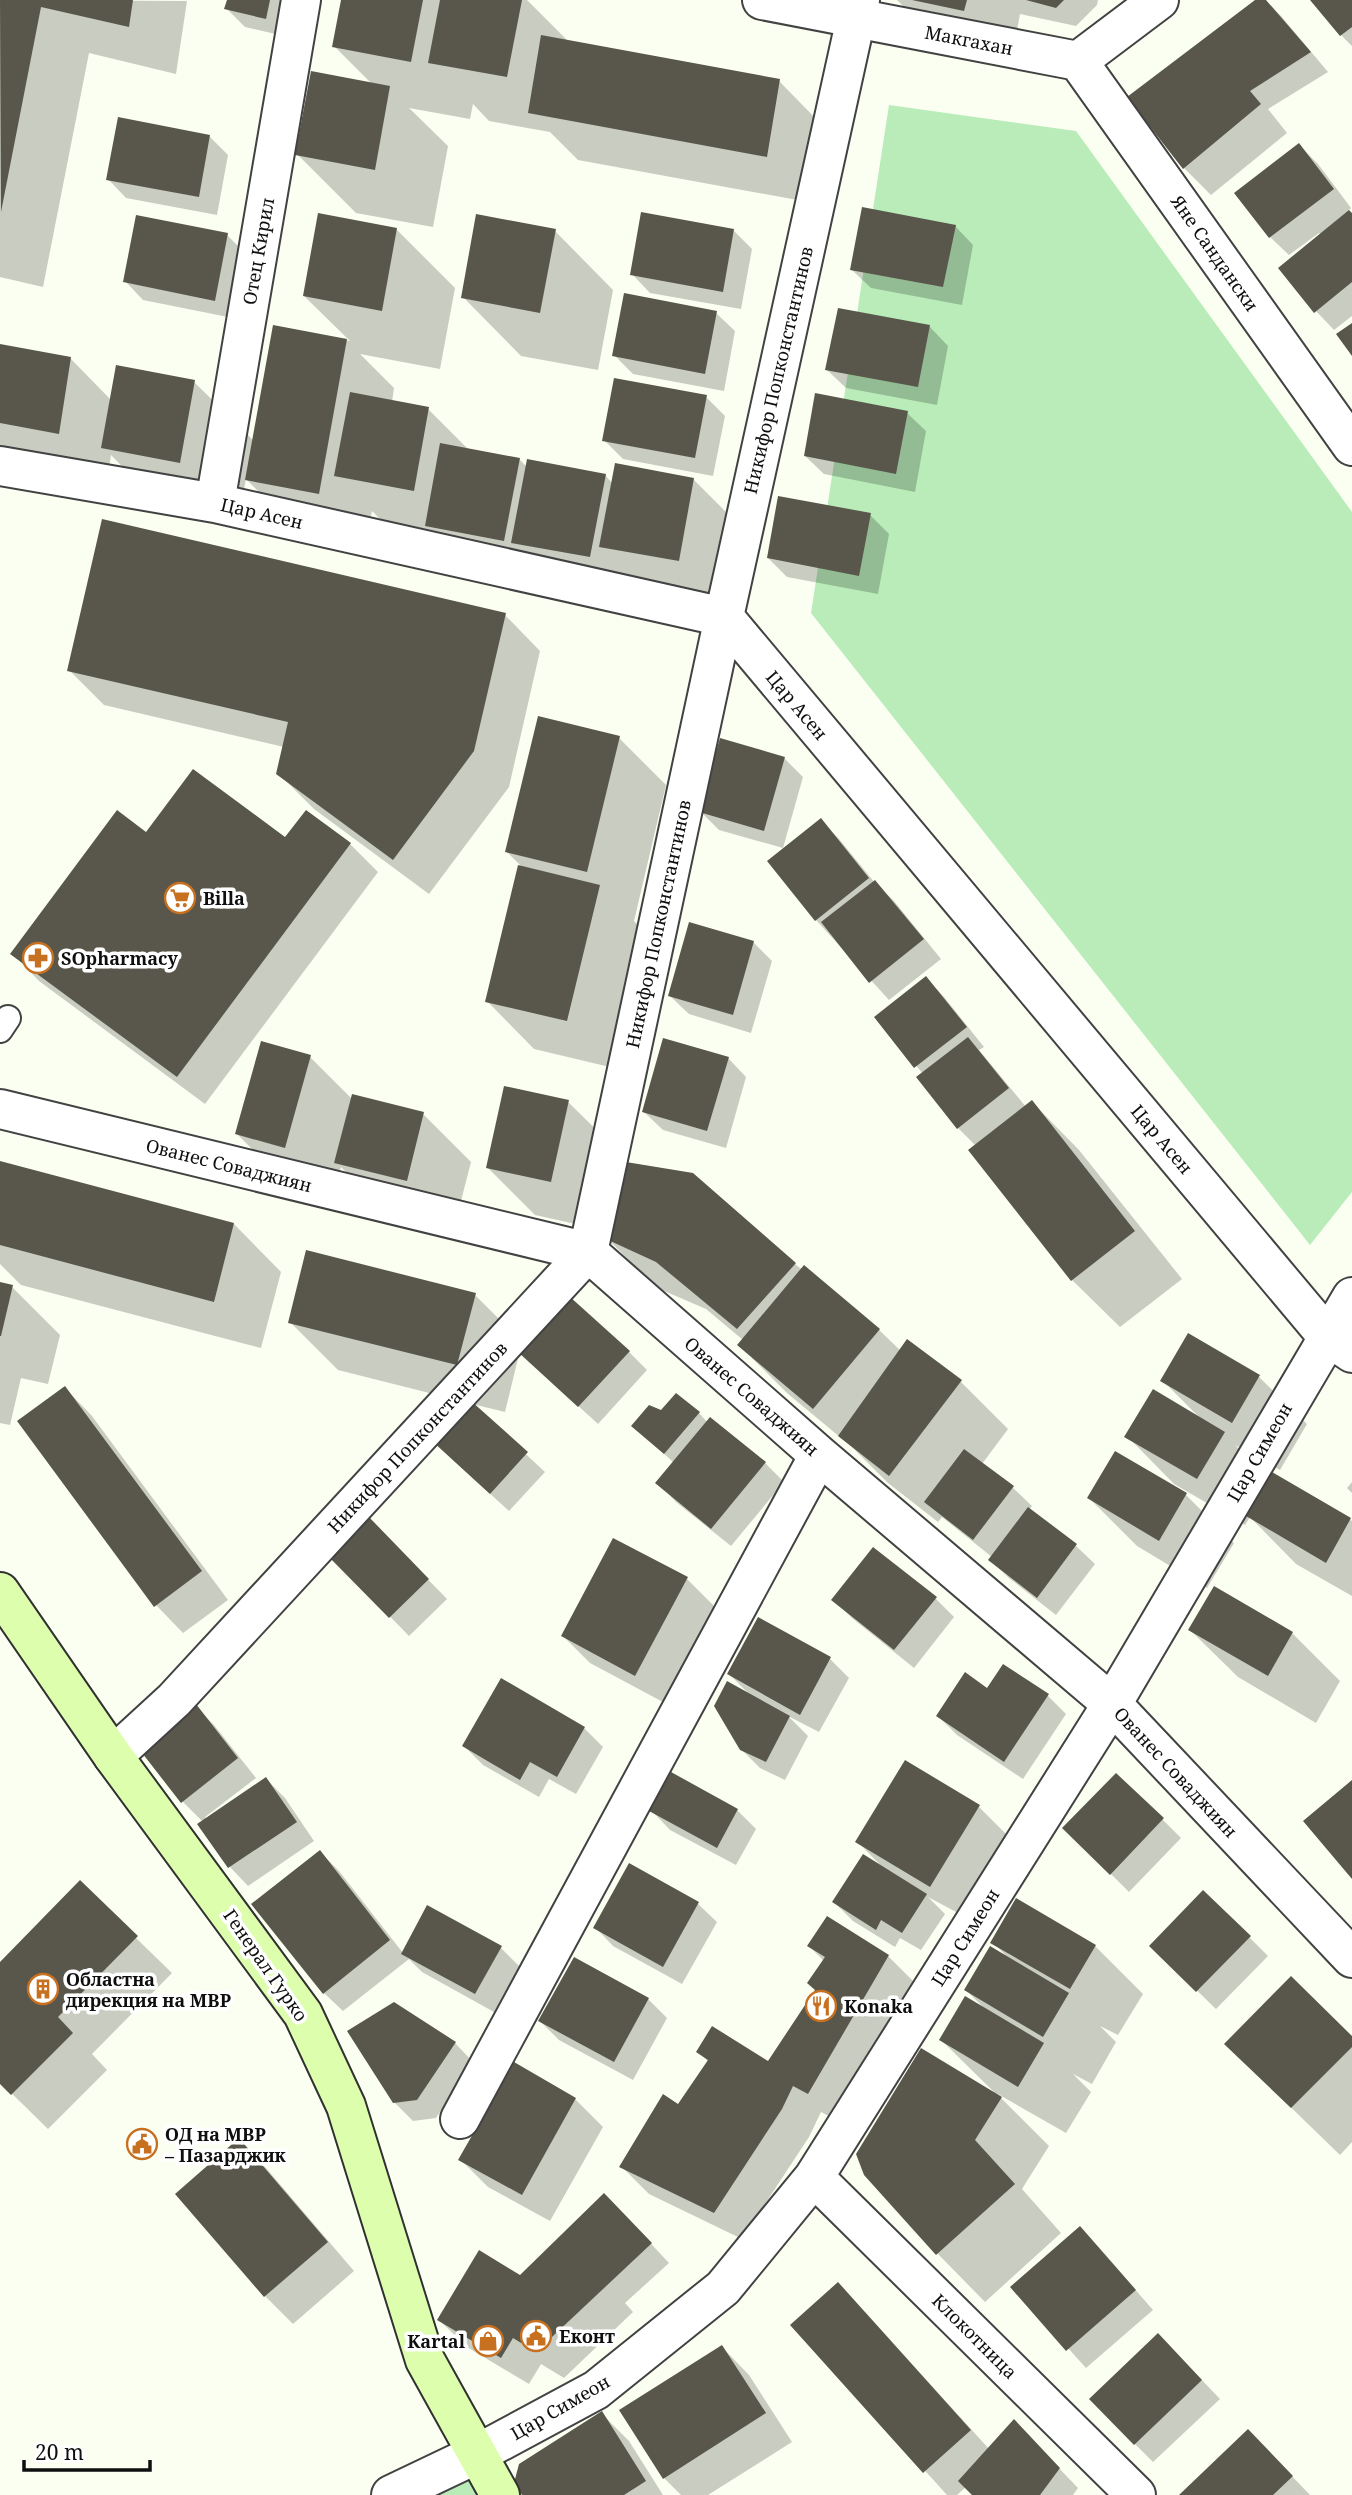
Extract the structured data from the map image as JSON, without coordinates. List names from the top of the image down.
{
  "streets": {
    "street": [
      "Макгахан",
      "Отец Кирил",
      "Яне Сандански",
      "Никифор Попконстантинов",
      "Цар Асен",
      "Ованес Соваджиян",
      "Цар Симеон",
      "Генерал Гурко",
      "Клокотница"
    ]
  },
  "crossings": [
    ["Макгахан", "Яне Сандански"],
    ["Макгахан", "Никифор Попконстантинов"],
    ["Отец Кирил", "Цар Асен"],
    ["Никифор Попконстантинов", "Цар Асен"],
    ["Никифор Попконстантинов", "Ованес Соваджиян"],
    ["Никифор Попконстантинов", "Генерал Гурко"],
    ["Цар Асен", "Цар Симеон"],
    ["Ованес Соваджиян", "Цар Симеон"],
    ["Цар Симеон", "Генерал Гурко"],
    ["Цар Симеон", "Клокотница"]
  ],
  "places": {
    "supermarket": ["Billa"],
    "pharmacy": ["SOpharmacy"],
    "building": ["Областна дирекция на МВР"],
    "restaurant": ["Konaka"],
    "public building": ["ОД на МВР – Пазарджик", "Еконт"],
    "shop": ["Kartal"]
  },
  "scale_bar": "20 m"
}
